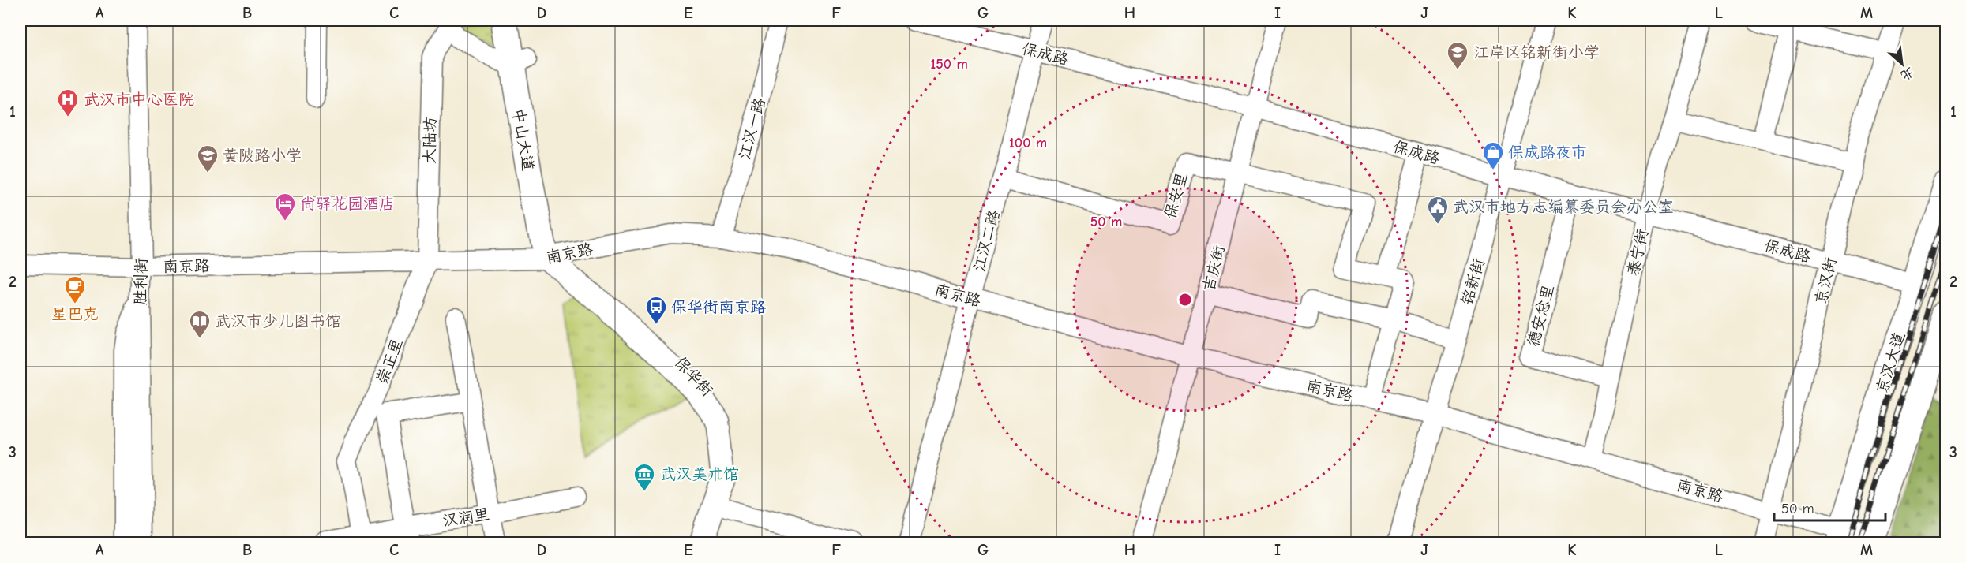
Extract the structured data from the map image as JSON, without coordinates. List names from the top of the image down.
{
  "streets": {
    "main road": ["中山大道", "京汉大道", "保华街"],
    "street": [
      "保成路",
      "江汉一路",
      "大陆坊",
      "保安里",
      "江汉二路",
      "泰宁街",
      "南京路",
      "吉庆街",
      "京汉街",
      "胜利街",
      "铭新街",
      "德安总里",
      "崇正里",
      "汉润里"
    ]
  },
  "crossings": [
    ["保成路", "江汉二路"],
    ["保成路", "泰宁街"],
    ["保成路", "吉庆街"],
    ["保成路", "京汉街"],
    ["保成路", "铭新街"],
    ["保成路", "德安总里"],
    ["保成路", "京汉大道"],
    ["江汉一路", "南京路"],
    ["中山大道", "南京路"],
    ["中山大道", "保华街"],
    ["大陆坊", "南京路"],
    ["大陆坊", "崇正里"],
    ["保安里", "江汉二路"],
    ["保安里", "吉庆街"],
    ["江汉二路", "南京路"],
    ["泰宁街", "南京路"],
    ["泰宁街", "德安总里"],
    ["南京路", "吉庆街"],
    ["南京路", "京汉街"],
    ["南京路", "胜利街"],
    ["南京路", "铭新街"],
    ["南京路", "崇正里"],
    ["南京路", "京汉大道"],
    ["南京路", "保华街"],
    ["崇正里", "汉润里"]
  ],
  "places": {
    "school or university": ["江岸区铭新街小学", "黄陂路小学"],
    "hospital": ["武汉市中心医院"],
    "shop": ["保成路夜市"],
    "hotel": ["尚驿花园酒店"],
    "public building": ["武汉市地方志编纂委员会办公室"],
    "cafe": ["星巴克"],
    "bus stop": ["保华街南京路"],
    "library": ["武汉市少儿图书馆"],
    "museum": ["武汉美术馆"]
  },
  "scale_bar": "50 m",
  "north": "bottom right",
  "grid": {
    "columns": [
      "A",
      "B",
      "C",
      "D",
      "E",
      "F",
      "G",
      "H",
      "I",
      "J",
      "K",
      "L",
      "M"
    ],
    "rows": ["1", "2", "3"]
  },
  "rings": ["150 m", "100 m", "50 m"]
}
